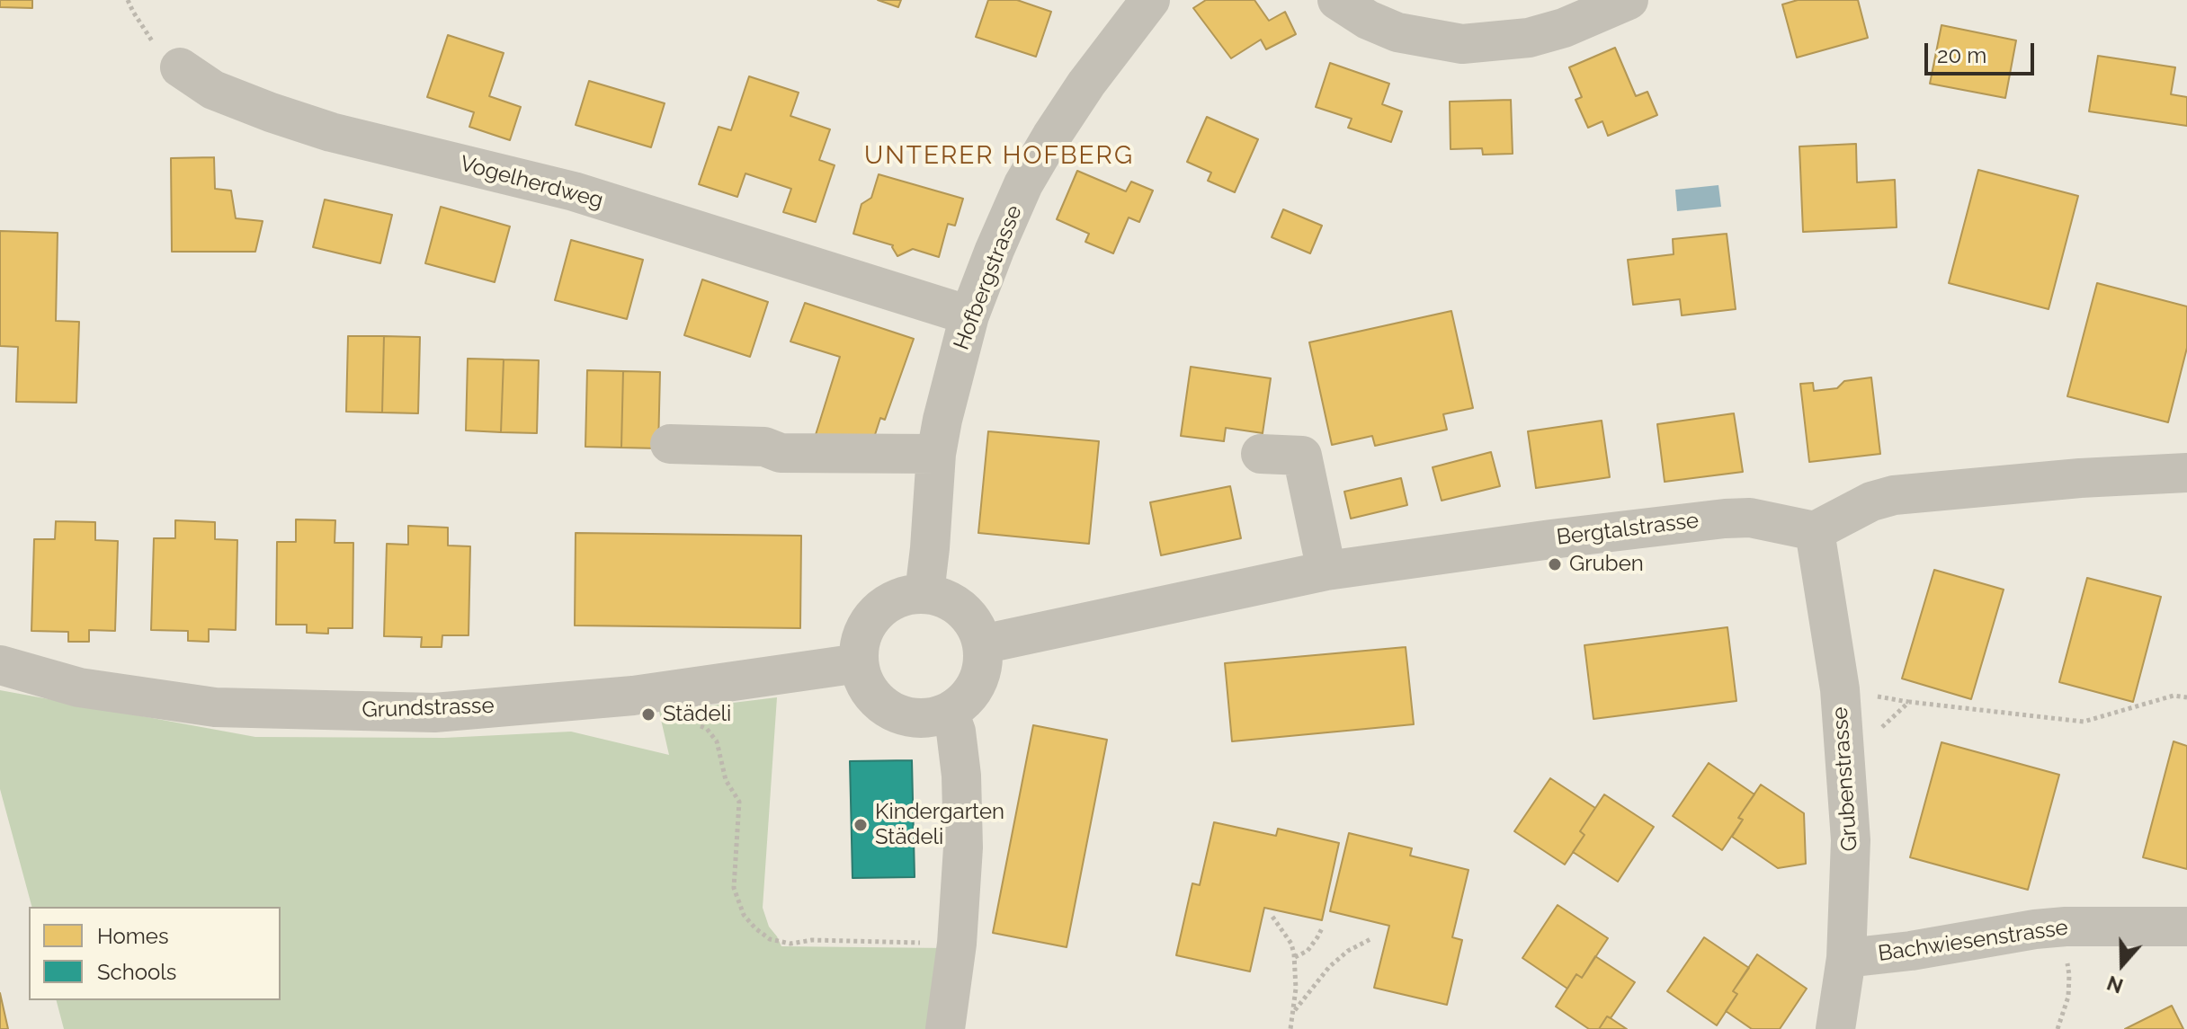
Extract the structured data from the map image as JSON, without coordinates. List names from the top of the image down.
{
  "streets": {
    "street": [
      "Vogelherdweg",
      "Hofbergstrasse",
      "Bergtalstrasse",
      "Grundstrasse",
      "Grubenstrasse",
      "Bachwiesenstrasse"
    ]
  },
  "crossings": [
    ["Vogelherdweg", "Hofbergstrasse"],
    ["Hofbergstrasse", "Bergtalstrasse"],
    ["Hofbergstrasse", "Grundstrasse"],
    ["Bergtalstrasse", "Grundstrasse"],
    ["Bergtalstrasse", "Grubenstrasse"],
    ["Grubenstrasse", "Bachwiesenstrasse"]
  ],
  "districts": ["UNTERER HOFBERG"],
  "places": ["Gruben", "Städeli", "Kindergarten Städeli"],
  "legend": ["Homes", "Schools"],
  "scale_bar": "20 m",
  "north": "bottom"
}
